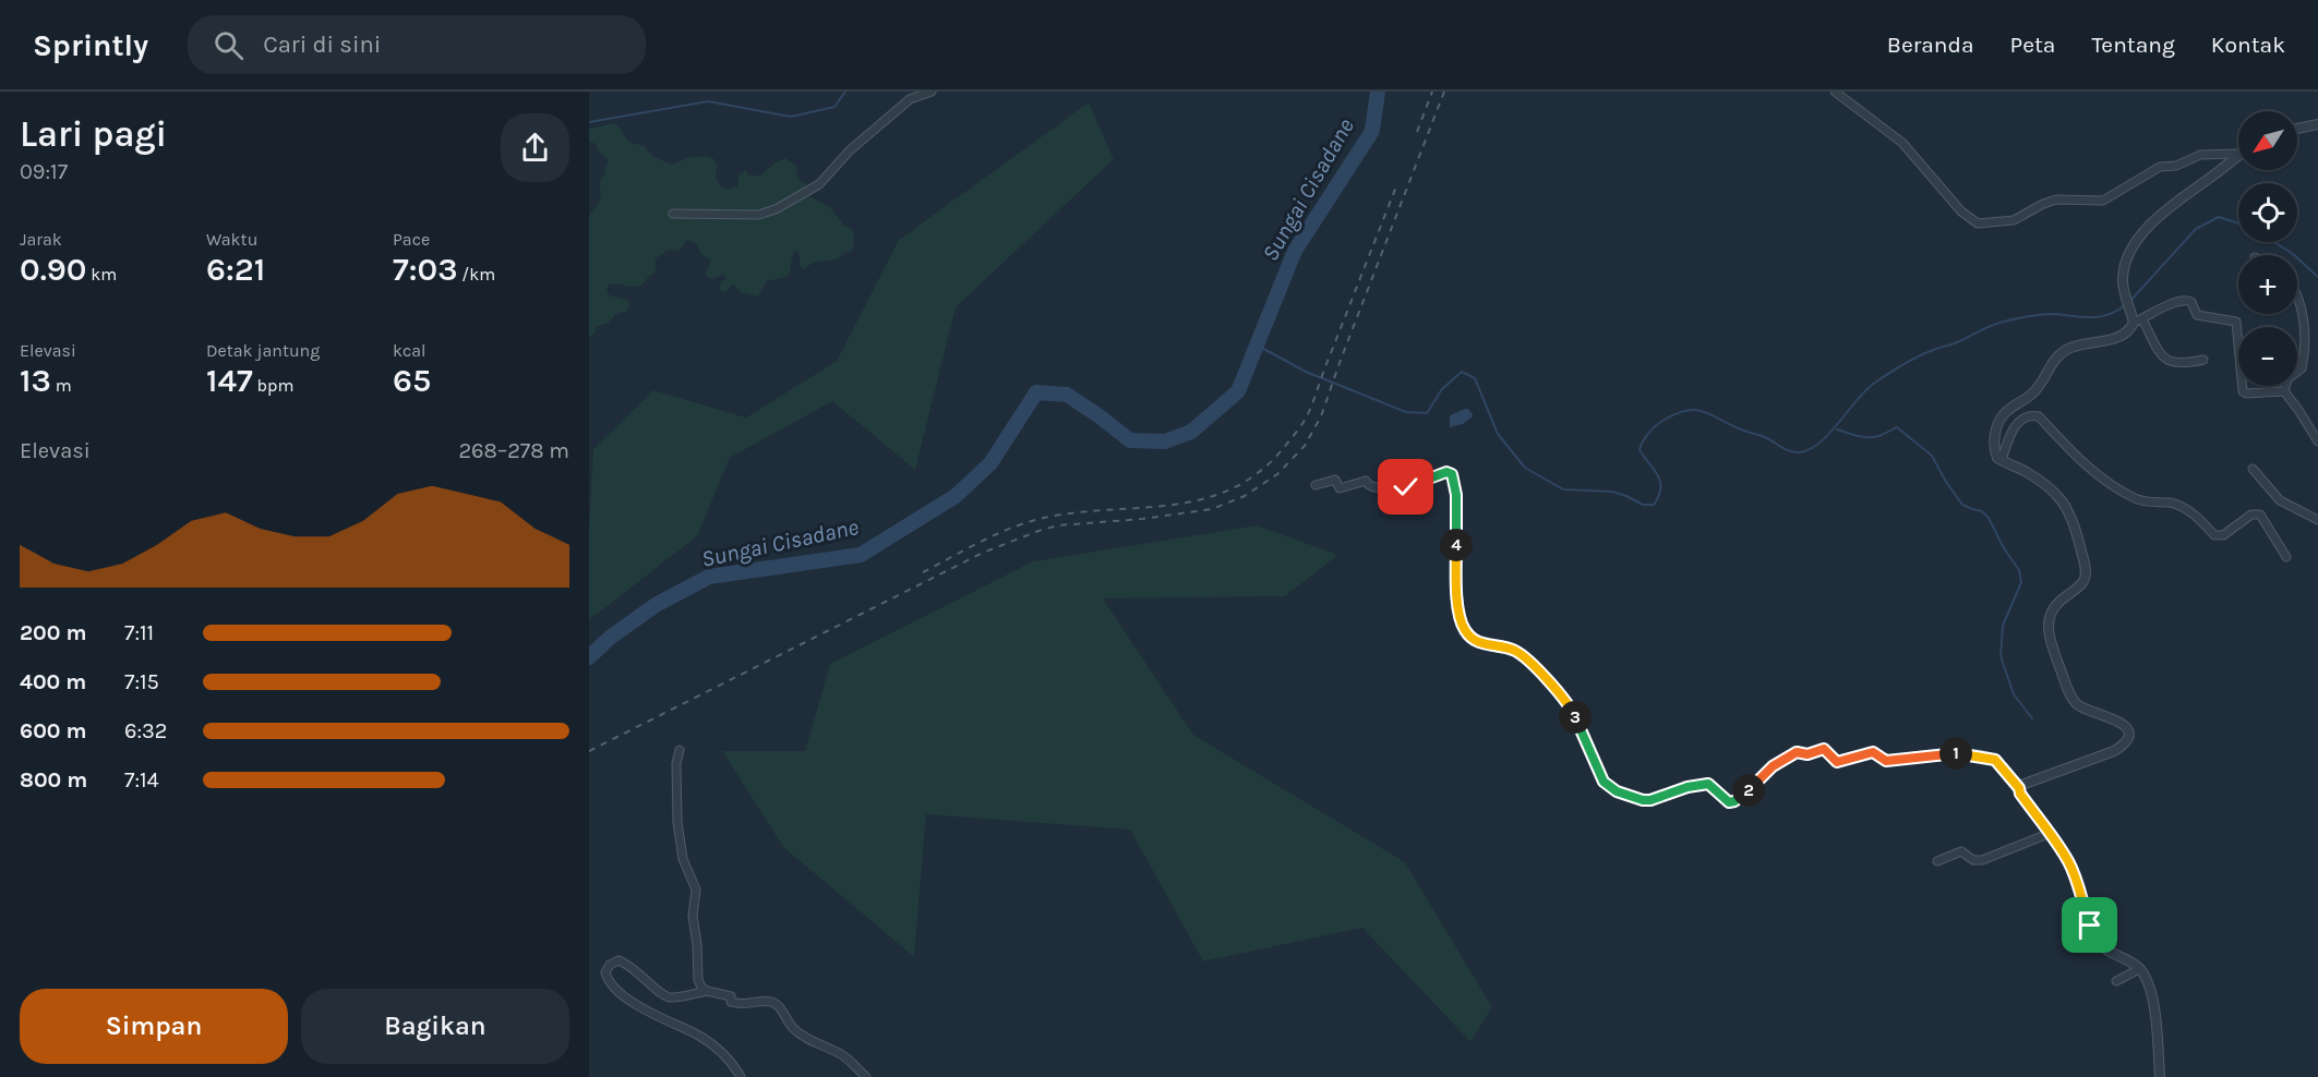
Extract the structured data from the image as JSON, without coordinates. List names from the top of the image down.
{
  "water": ["Sungai Cisadane"],
  "north": "bottom left",
  "page": {
    "header": "Sprintly",
    "search": "Cari di sini",
    "nav": [
      "Beranda",
      "Peta",
      "Tentang",
      "Kontak"
    ],
    "heading": ["Lari pagi", "09:17"],
    "map_buttons": ["+", "−"],
    "stats": [
      ["Jarak", "0.90 km"],
      ["Waktu", "6:21"],
      ["Pace", "7:03 /km"],
      ["Elevasi", "13 m"],
      ["Detak jantung", "147 bpm"],
      ["kcal", "65"]
    ],
    "chart": ["Elevasi", "268–278 m"],
    "pins": [
      "4",
      "3",
      "1",
      "2"
    ],
    "list": [
      {
        "name": "200 m",
        "note": "7:11"
      },
      {
        "name": "400 m",
        "note": "7:15"
      },
      {
        "name": "600 m",
        "note": "6:32"
      },
      {
        "name": "800 m",
        "note": "7:14"
      }
    ],
    "buttons": ["Simpan", "Bagikan"]
  }
}
